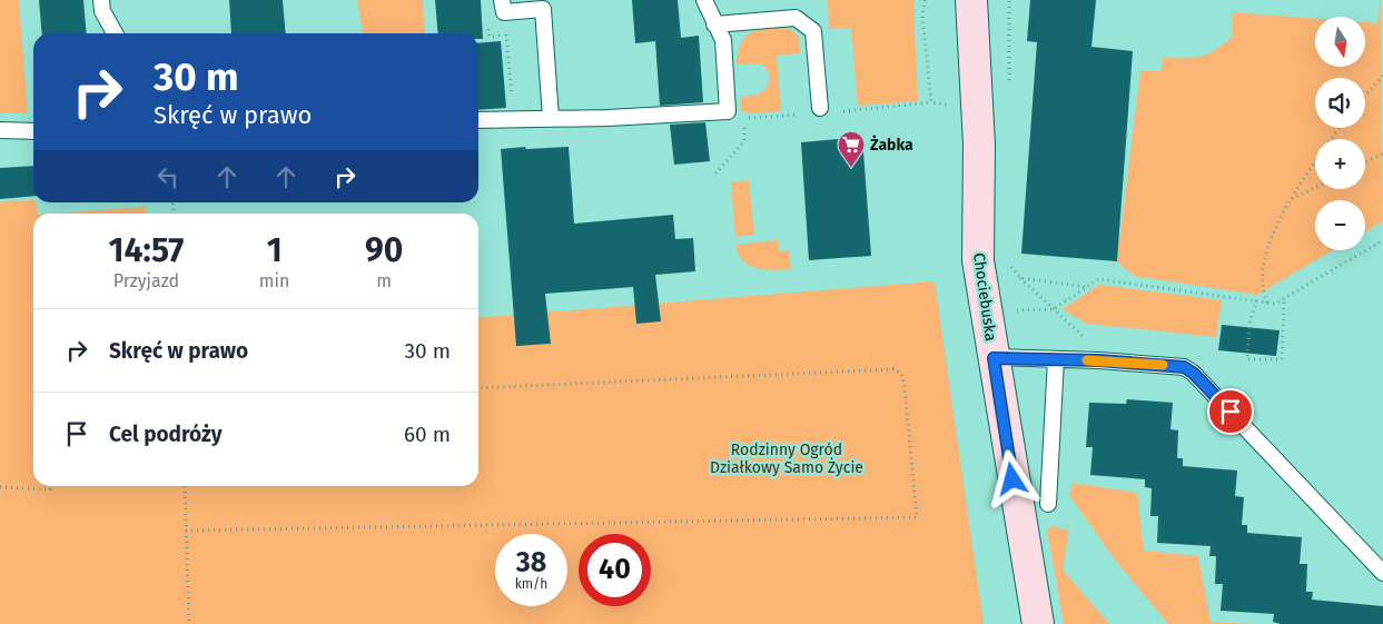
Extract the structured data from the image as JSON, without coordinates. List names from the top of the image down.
{
  "streets": {
    "street": ["Chociebuska"]
  },
  "parks": ["Rodzinny Ogród Działkowy Samo Życie"],
  "places": {
    "supermarket": ["Żabka"]
  },
  "north": "bottom",
  "page": {
    "map_buttons": ["+", "−"],
    "turn": ["30 m", "Skręć w prawo"],
    "eta": [
      "14:57",
      "Przyjazd",
      "1",
      "min",
      "90",
      "m"
    ],
    "list": [
      {
        "name": "Skręć w prawo",
        "value": "30 m"
      },
      {
        "name": "Cel podróży",
        "value": "60 m"
      }
    ],
    "speed": "38 km/h",
    "limit": "40"
  }
}
